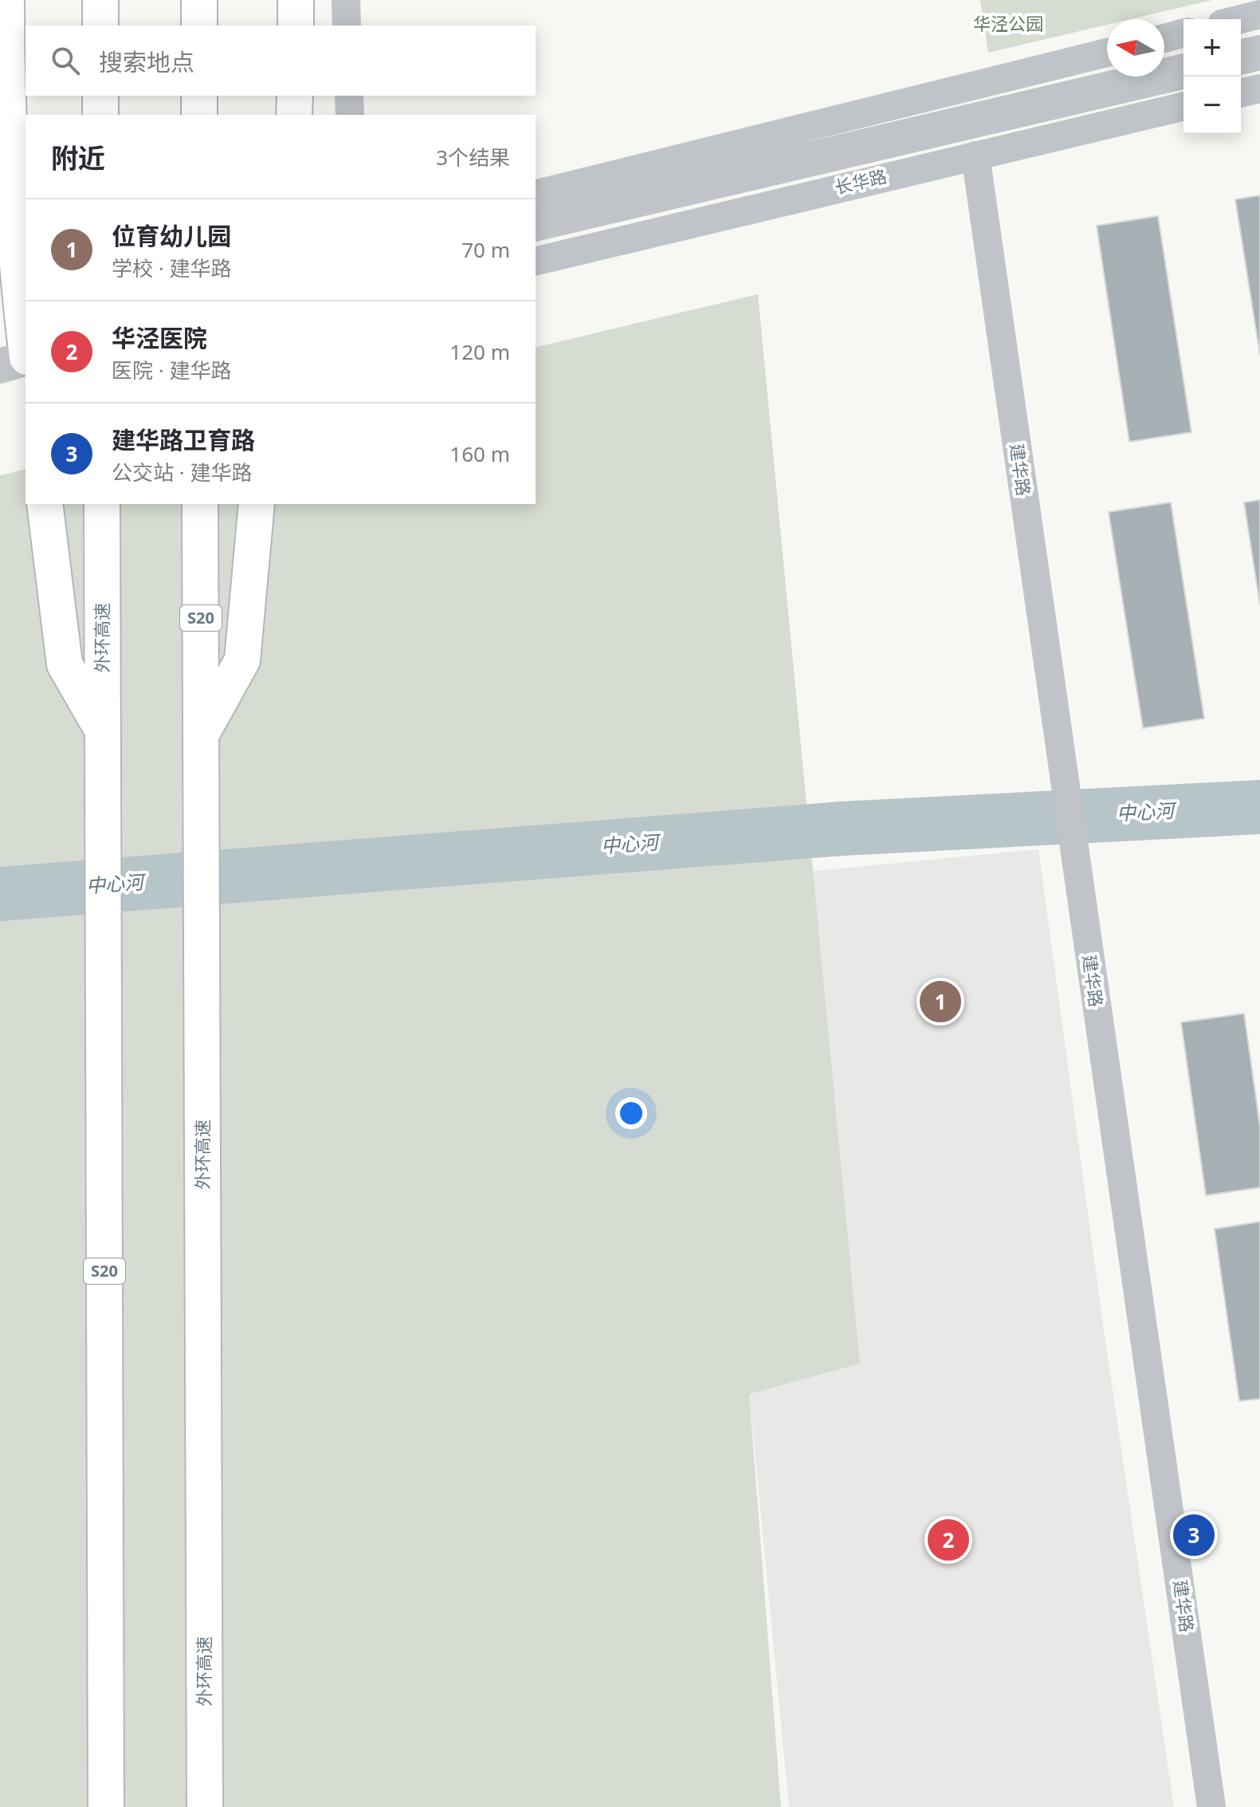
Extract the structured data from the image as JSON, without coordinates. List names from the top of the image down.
{
  "streets": {
    "highway": ["S20", "外环高速"],
    "street": ["长华路", "建华路"]
  },
  "crossings": [
    ["长华路", "建华路"]
  ],
  "water": ["中心河"],
  "parks": ["华泾公园"],
  "north": "left",
  "page": {
    "map_buttons": ["+", "−"],
    "search": "搜索地点",
    "heading": ["附近", "3个结果"],
    "list": [
      {
        "mark": "1",
        "name": "位育幼儿园",
        "note": "学校 · 建华路",
        "value": "70 m"
      },
      {
        "mark": "2",
        "name": "华泾医院",
        "note": "医院 · 建华路",
        "value": "120 m"
      },
      {
        "mark": "3",
        "name": "建华路卫育路",
        "note": "公交站 · 建华路",
        "value": "160 m"
      }
    ],
    "pins": ["1", "3", "2"]
  }
}
